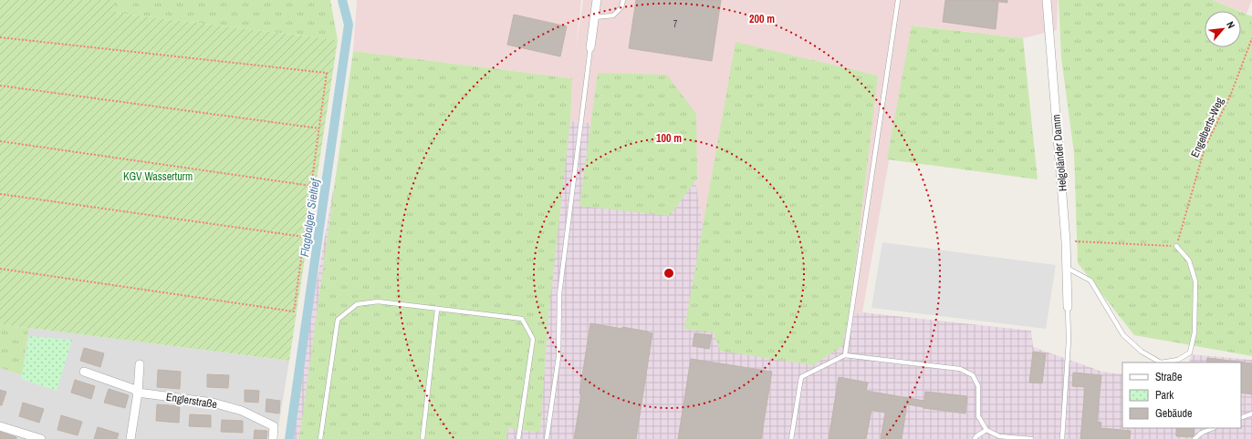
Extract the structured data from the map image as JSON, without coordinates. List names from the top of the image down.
{
  "streets": {
    "street": ["Helgoländer Damm", "Englerstraße"],
    "path": ["Engelberts-Weg"]
  },
  "water": ["Flagbalger Sieltief"],
  "parks": ["KGV Wasserturm"],
  "house_numbers": ["7"],
  "legend": ["Straße", "Park", "Gebäude"],
  "north": "top right",
  "rings": ["200 m", "100 m"]
}
